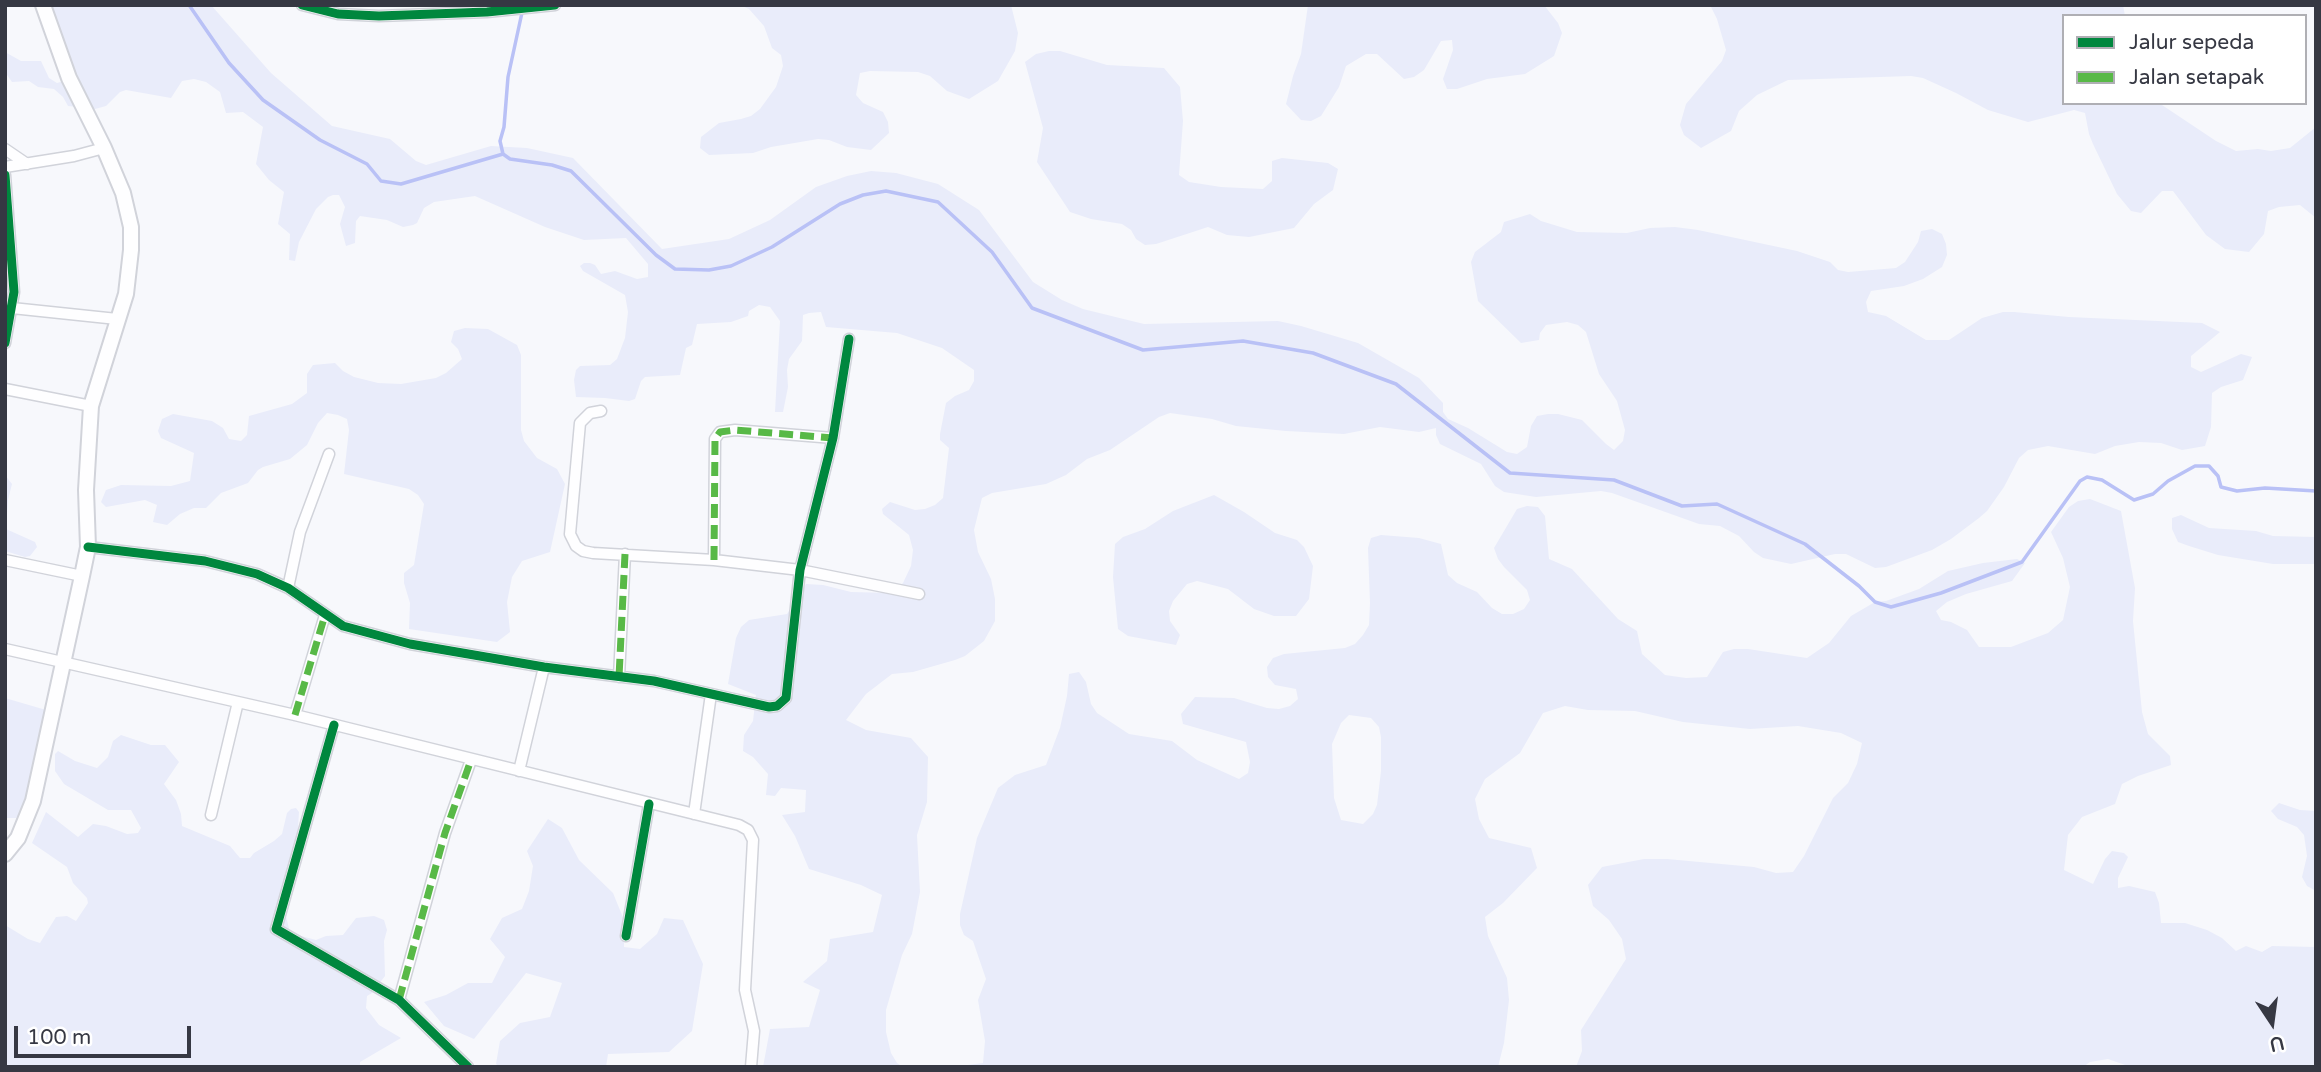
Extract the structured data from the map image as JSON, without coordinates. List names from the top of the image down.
{
  "legend": ["Jalur sepeda", "Jalan setapak"],
  "scale_bar": "100 m",
  "north": "bottom"
}
